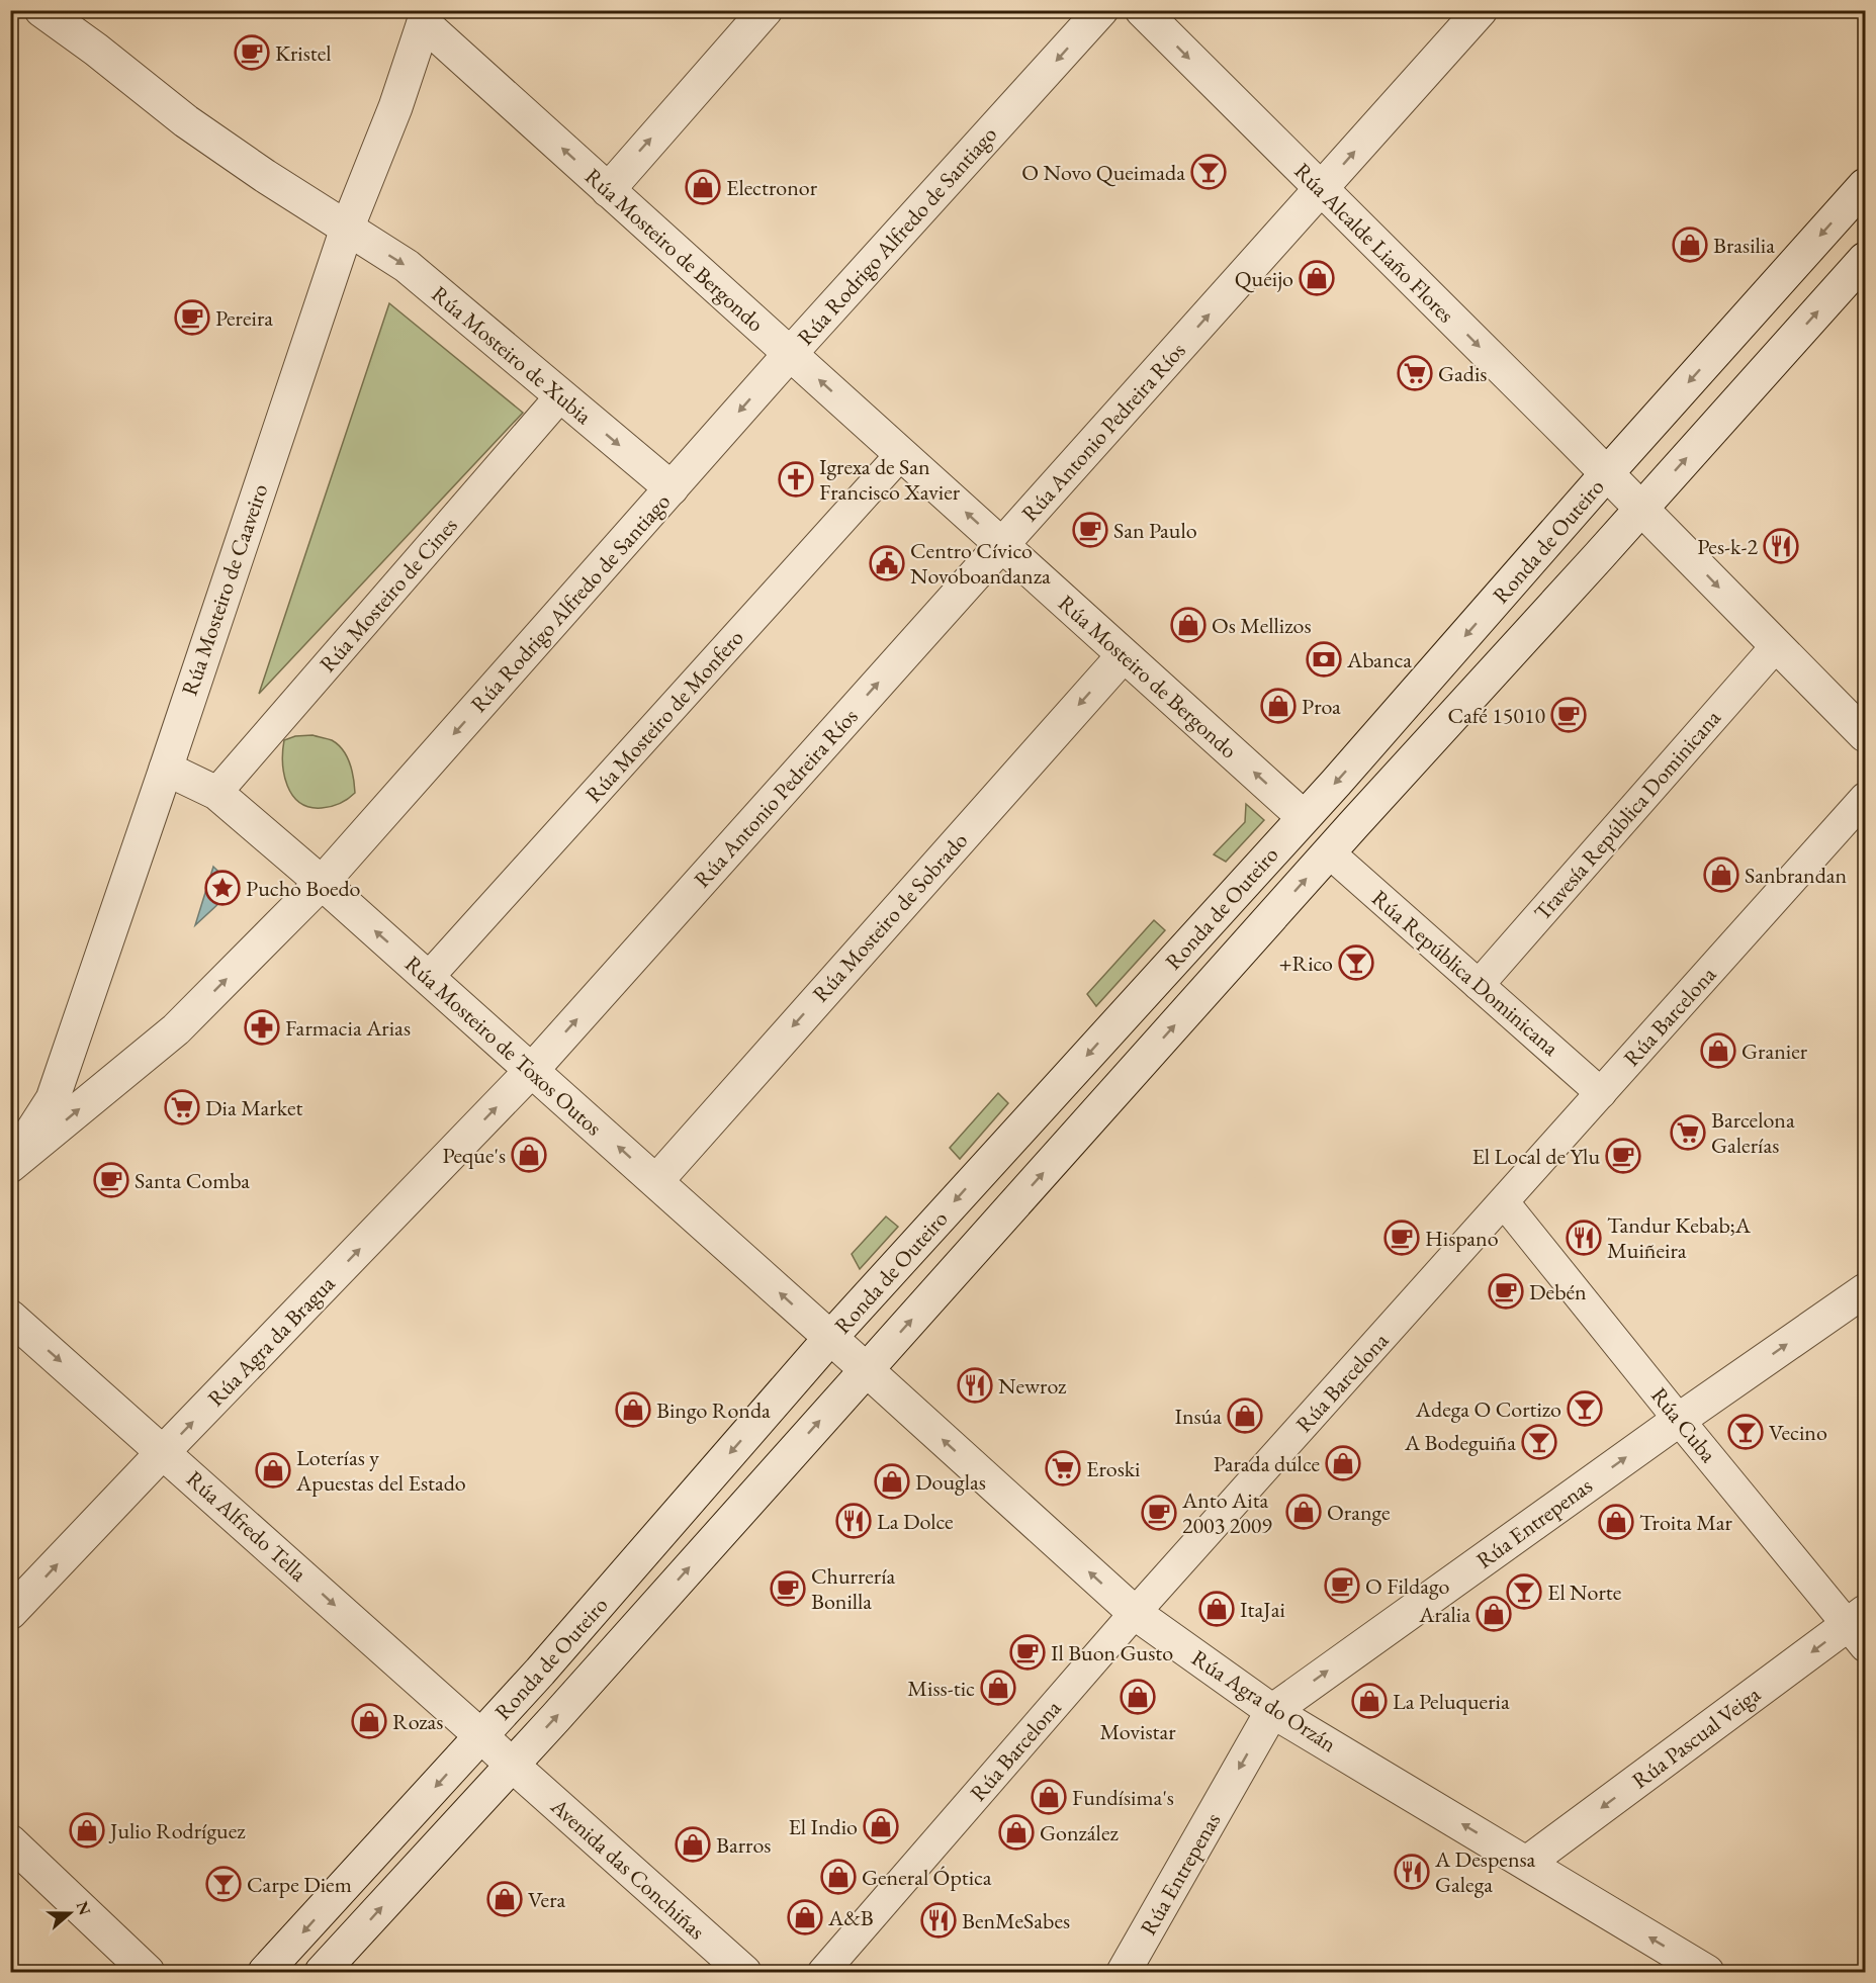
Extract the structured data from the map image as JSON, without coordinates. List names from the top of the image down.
{
  "streets": {
    "street": [
      "Rúa Rodrigo Alfredo de Santiago",
      "Rúa Alcalde Liaño Flores",
      "Rúa Mosteiro de Bergondo",
      "Rúa Mosteiro de Xubia",
      "Rúa Antonio Pedreira Ríos",
      "Ronda de Outeiro",
      "Rúa Mosteiro de Caaveiro",
      "Rúa Mosteiro de Cines",
      "Rúa Mosteiro de Monfero",
      "Travesía República Dominicana",
      "Rúa Mosteiro de Sobrado",
      "Rúa República Dominicana",
      "Rúa Barcelona",
      "Rúa Mosteiro de Toxos Outos",
      "Rúa Agra da Bragua",
      "Rúa Cuba",
      "Rúa Entrepenas",
      "Rúa Alfredo Tella",
      "Rúa Agra do Orzán",
      "Rúa Pascual Veiga",
      "Avenida das Conchiñas"
    ]
  },
  "crossings": [
    ["Rúa Rodrigo Alfredo de Santiago", "Rúa Mosteiro de Bergondo"],
    ["Rúa Rodrigo Alfredo de Santiago", "Rúa Mosteiro de Xubia"],
    ["Rúa Rodrigo Alfredo de Santiago", "Rúa Mosteiro de Caaveiro"],
    ["Rúa Rodrigo Alfredo de Santiago", "Rúa Mosteiro de Toxos Outos"],
    ["Rúa Alcalde Liaño Flores", "Rúa Antonio Pedreira Ríos"],
    ["Rúa Alcalde Liaño Flores", "Ronda de Outeiro"],
    ["Rúa Mosteiro de Bergondo", "Rúa Antonio Pedreira Ríos"],
    ["Rúa Mosteiro de Bergondo", "Ronda de Outeiro"],
    ["Rúa Mosteiro de Bergondo", "Rúa Mosteiro de Caaveiro"],
    ["Rúa Mosteiro de Bergondo", "Rúa Mosteiro de Monfero"],
    ["Rúa Mosteiro de Bergondo", "Rúa Mosteiro de Sobrado"],
    ["Rúa Mosteiro de Xubia", "Rúa Mosteiro de Caaveiro"],
    ["Rúa Mosteiro de Xubia", "Rúa Mosteiro de Cines"],
    ["Rúa Antonio Pedreira Ríos", "Rúa Mosteiro de Toxos Outos"],
    ["Rúa Antonio Pedreira Ríos", "Rúa Agra da Bragua"],
    ["Ronda de Outeiro", "Rúa República Dominicana"],
    ["Ronda de Outeiro", "Rúa Mosteiro de Toxos Outos"],
    ["Ronda de Outeiro", "Rúa Alfredo Tella"],
    ["Ronda de Outeiro", "Rúa Agra do Orzán"],
    ["Ronda de Outeiro", "Avenida das Conchiñas"],
    ["Rúa Mosteiro de Caaveiro", "Rúa Mosteiro de Toxos Outos"],
    ["Rúa Mosteiro de Cines", "Rúa Mosteiro de Toxos Outos"],
    ["Rúa Mosteiro de Monfero", "Rúa Mosteiro de Toxos Outos"],
    ["Travesía República Dominicana", "Rúa República Dominicana"],
    ["Rúa Mosteiro de Sobrado", "Rúa Mosteiro de Toxos Outos"],
    ["Rúa República Dominicana", "Rúa Barcelona"],
    ["Rúa Barcelona", "Rúa Cuba"],
    ["Rúa Barcelona", "Rúa Agra do Orzán"],
    ["Rúa Mosteiro de Toxos Outos", "Rúa Agra da Bragua"],
    ["Rúa Agra da Bragua", "Rúa Alfredo Tella"],
    ["Rúa Cuba", "Rúa Entrepenas"],
    ["Rúa Cuba", "Rúa Pascual Veiga"],
    ["Rúa Entrepenas", "Rúa Agra do Orzán"],
    ["Rúa Alfredo Tella", "Avenida das Conchiñas"],
    ["Rúa Agra do Orzán", "Rúa Pascual Veiga"]
  ],
  "one_way": [
    "Rúa Alcalde Liaño Flores",
    "Rúa Mosteiro de Bergondo",
    "Rúa Mosteiro de Xubia",
    "Rúa Antonio Pedreira Ríos",
    "Rúa Mosteiro de Sobrado",
    "Rúa Mosteiro de Toxos Outos",
    "Rúa Agra da Bragua",
    "Rúa Alfredo Tella",
    "Rúa Agra do Orzán",
    "Rúa Pascual Veiga"
  ],
  "places": {
    "cafe": [
      "Kristel",
      "Pereira",
      "San Paulo",
      "Café 15010",
      "El Local de Ylu",
      "Santa Comba",
      "Hispano",
      "Debén",
      "Anto Aita 2003 2009",
      "O Fildago",
      "Churrería Bonilla",
      "Il Buon Gusto"
    ],
    "bar": [
      "O Novo Queimada",
      "+Rico",
      "Adega O Cortizo",
      "Vecino",
      "A Bodeguiña",
      "El Norte",
      "Carpe Diem"
    ],
    "shop": [
      "Electronor",
      "Brasilia",
      "Queijo",
      "Os Mellizos",
      "Proa",
      "Sanbrandan",
      "Granier",
      "Peque's",
      "Bingo Ronda",
      "Insúa",
      "Parada dulce",
      "Loterías y Apuestas del Estado",
      "Douglas",
      "Orange",
      "Troita Mar",
      "ItaJai",
      "Aralia",
      "Miss-tic",
      "Movistar",
      "La Peluqueria",
      "Rozas",
      "Fundísima's",
      "El Indio",
      "Julio Rodríguez",
      "González",
      "Barros",
      "General Óptica",
      "Vera",
      "A&B"
    ],
    "supermarket": [
      "Gadis",
      "Dia Market",
      "Barcelona Galerías",
      "Eroski"
    ],
    "church": ["Igrexa de San Francisco Xavier"],
    "restaurant": [
      "Pes-k-2",
      "Tandur Kebab;A Muiñeira",
      "Newroz",
      "La Dolce",
      "A Despensa Galega",
      "BenMeSabes"
    ],
    "public building": ["Centro Cívico Novoboandanza"],
    "bank": ["Abanca"],
    "place": ["Pucho Boedo"],
    "pharmacy": ["Farmacia Arias"]
  },
  "north": "right"
}
